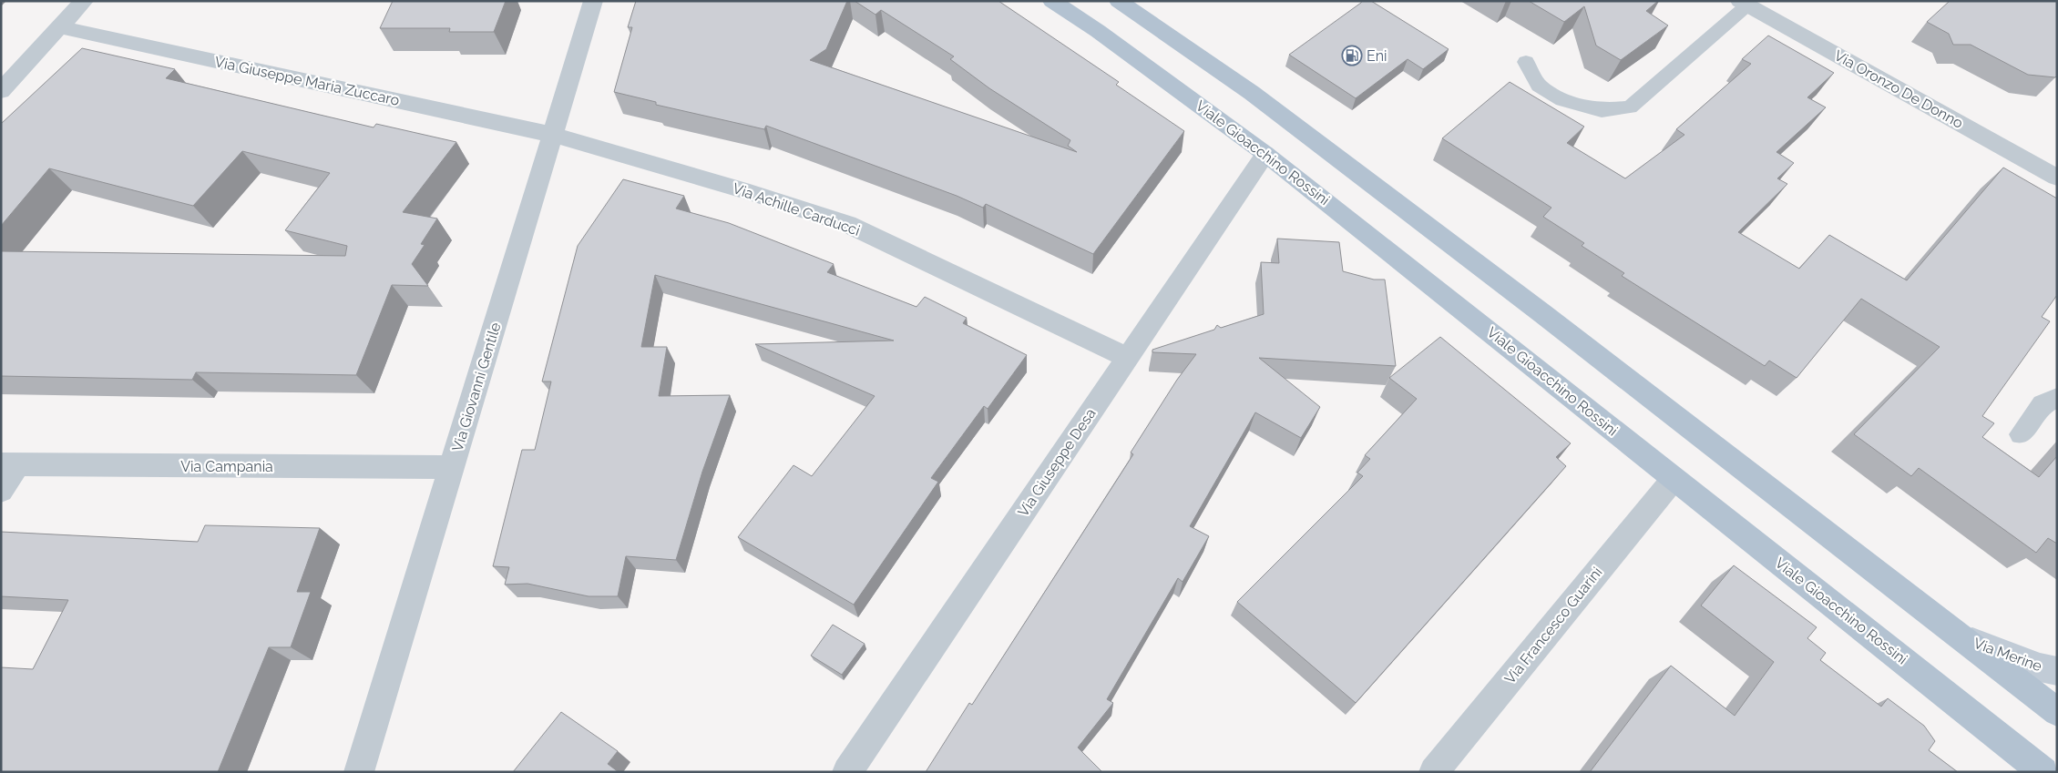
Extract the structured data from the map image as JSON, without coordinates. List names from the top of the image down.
{
  "streets": {
    "main road": ["Viale Gioacchino Rossini", "Via Merine"],
    "street": [
      "Via Giuseppe Maria Zuccaro",
      "Via Oronzo De Donno",
      "Via Achille Carducci",
      "Via Giovanni Gentile",
      "Via Giuseppe Desa",
      "Via Campania",
      "Via Francesco Guarini"
    ]
  },
  "crossings": [
    ["Via Giuseppe Maria Zuccaro", "Via Achille Carducci"],
    ["Via Giuseppe Maria Zuccaro", "Via Giovanni Gentile"],
    ["Viale Gioacchino Rossini", "Via Giuseppe Desa"],
    ["Viale Gioacchino Rossini", "Via Francesco Guarini"],
    ["Via Achille Carducci", "Via Giovanni Gentile"],
    ["Via Achille Carducci", "Via Giuseppe Desa"],
    ["Via Giovanni Gentile", "Via Campania"]
  ],
  "places": {
    "fuel station": ["Eni"]
  }
}
